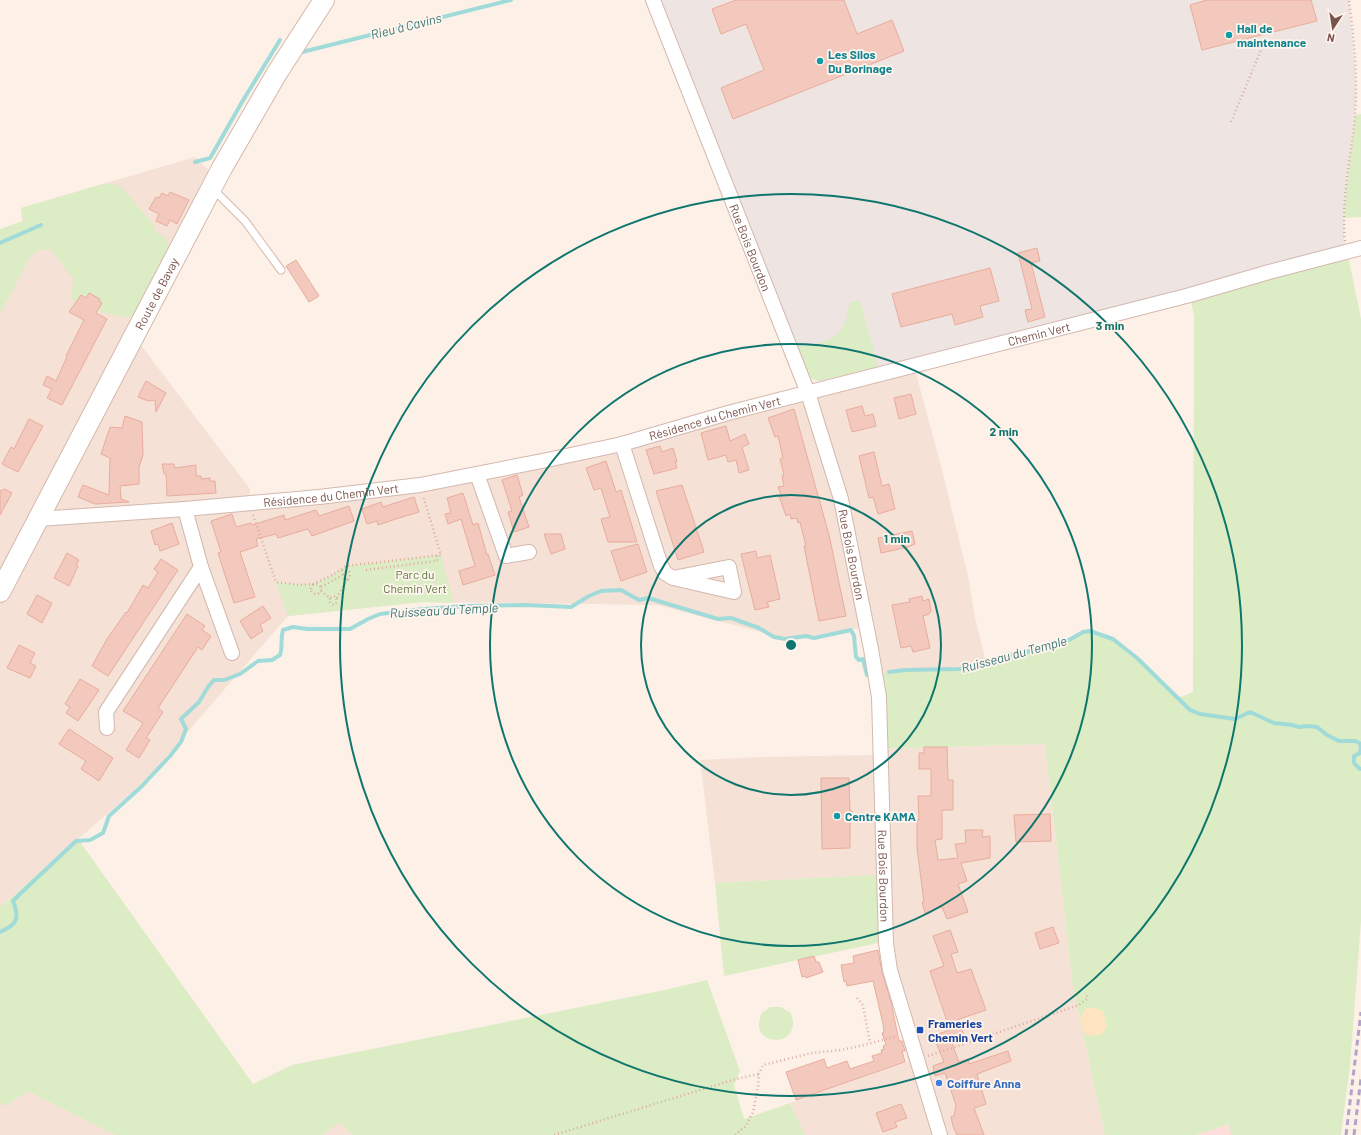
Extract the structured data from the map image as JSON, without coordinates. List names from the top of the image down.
{
  "streets": {
    "main road": ["Route de Bavay"],
    "street": ["Rue Bois Bourdon", "Chemin Vert", "Résidence du Chemin Vert"]
  },
  "crossings": [
    ["Rue Bois Bourdon", "Chemin Vert"],
    ["Rue Bois Bourdon", "Résidence du Chemin Vert"],
    ["Route de Bavay", "Résidence du Chemin Vert"],
    ["Chemin Vert", "Résidence du Chemin Vert"]
  ],
  "water": ["Rieu à Cavins", "Ruisseau du Temple"],
  "parks": ["Parc du Chemin Vert"],
  "places": {
    "other": [
      "Hall de maintenance",
      "Les Silos Du Borinage",
      "Centre KAMA",
      "Coiffure Anna"
    ],
    "transit": ["Frameries Chemin Vert"]
  },
  "north": "bottom",
  "rings": ["3 min", "2 min", "1 min"]
}
